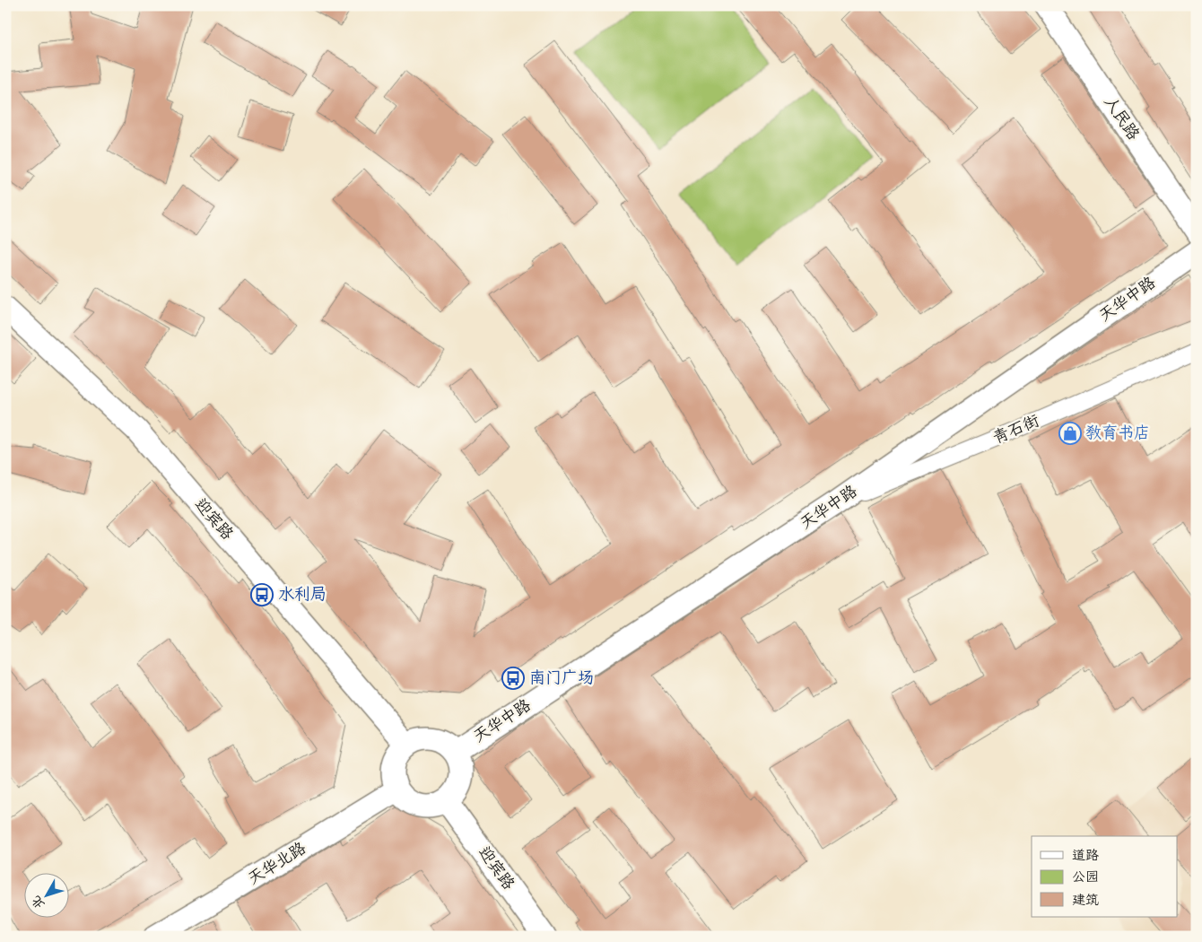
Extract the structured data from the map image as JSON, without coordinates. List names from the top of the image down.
{
  "streets": {
    "street": [
      "人民路",
      "天华中路",
      "青石街",
      "迎宾路",
      "天华北路"
    ]
  },
  "crossings": [
    ["天华中路", "青石街"],
    ["天华中路", "迎宾路"],
    ["天华中路", "天华北路"],
    ["迎宾路", "天华北路"]
  ],
  "places": {
    "shop": ["教育书店"],
    "bus stop": ["水利局", "南门广场"]
  },
  "legend": ["道路", "公园", "建筑"],
  "north": "bottom left"
}
